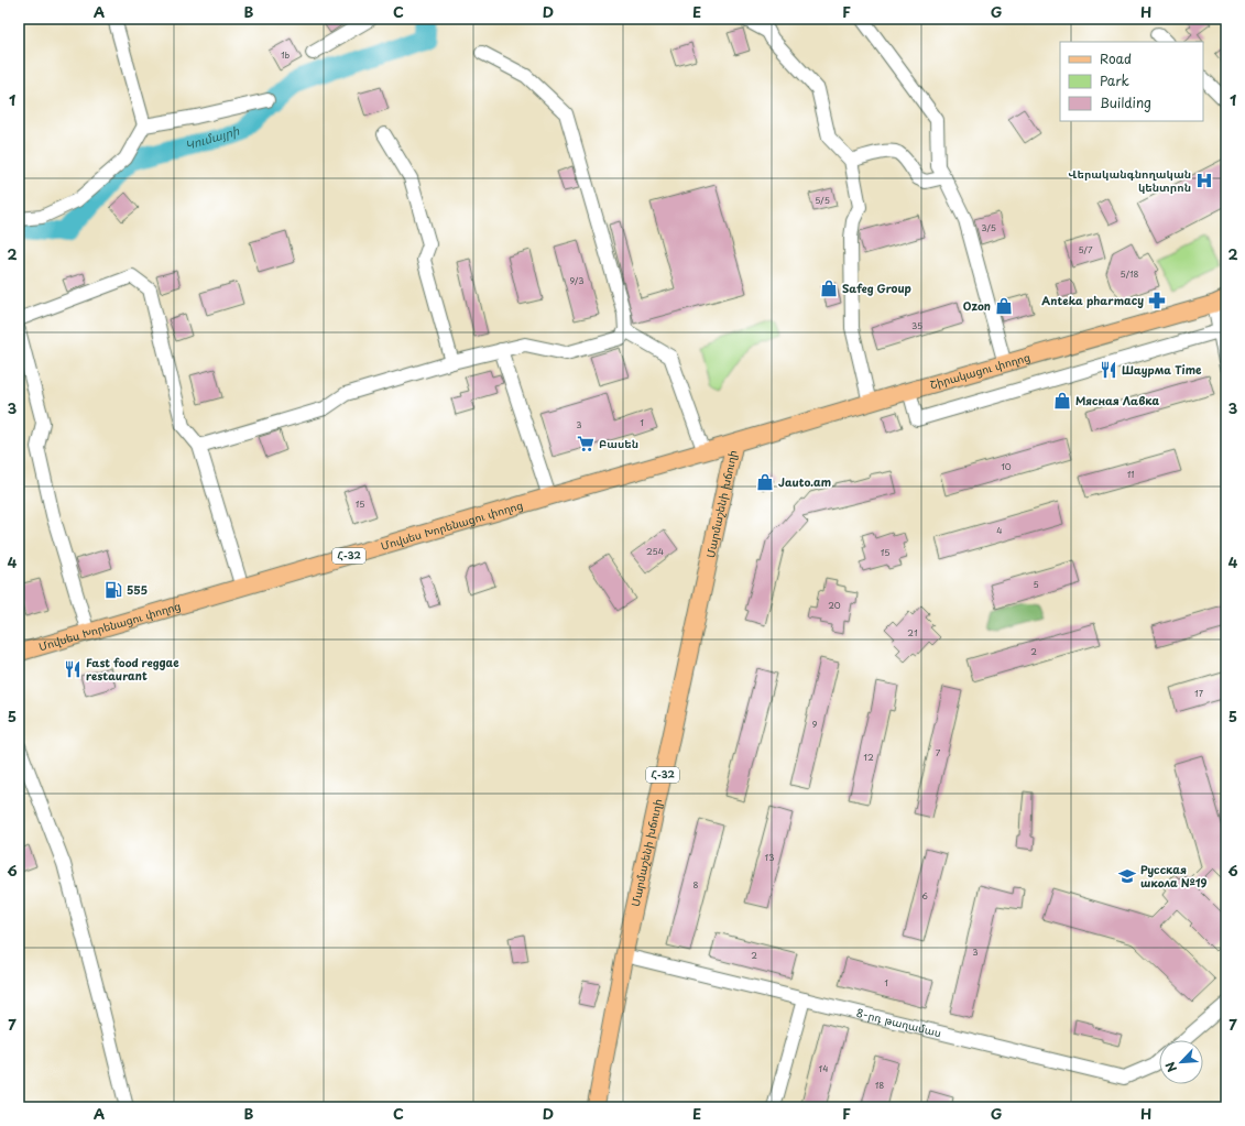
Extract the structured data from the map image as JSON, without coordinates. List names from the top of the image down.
{
  "streets": {
    "main road": [
      "Շիրակացու փողոց",
      "Մարմաշենի խճուղի",
      "Մովսես Խորենացու փողոց",
      "Հ-32"
    ],
    "street": ["8-րդ թաղամաս"]
  },
  "crossings": [
    ["Շիրակացու փողոց", "Մարմաշենի խճուղի"],
    ["Շիրակացու փողոց", "Մովսես Խորենացու փողոց"],
    ["Մարմաշենի խճուղի", "Մովսես Խորենացու փողոց"],
    ["Մարմաշենի խճուղի", "8-րդ թաղամաս"]
  ],
  "water": ["Կումայրի"],
  "places": {
    "hospital": ["Վերականգնողական կենտրոն"],
    "shop": [
      "Safeg Group",
      "Ozon",
      "Мясная Лавка",
      "Jauto.am"
    ],
    "pharmacy": ["Anteka pharmacy"],
    "restaurant": ["Шаурма Time", "Fast food reggae restaurant"],
    "supermarket": ["Բասեն"],
    "fuel station": ["555"],
    "school or university": ["Русская школа №19"]
  },
  "house_numbers": [
    "1b",
    "5/5",
    "3/5",
    "5/7",
    "5/18",
    "9/3",
    "35",
    "1",
    "3",
    "10",
    "11",
    "15",
    "4",
    "254",
    "15",
    "5",
    "20",
    "21",
    "2",
    "17",
    "9",
    "7",
    "12",
    "13",
    "8",
    "6",
    "3",
    "2",
    "1",
    "14",
    "18"
  ],
  "legend": ["Road", "Park", "Building"],
  "north": "bottom left",
  "grid": {
    "columns": [
      "A",
      "B",
      "C",
      "D",
      "E",
      "F",
      "G",
      "H"
    ],
    "rows": [
      "1",
      "2",
      "3",
      "4",
      "5",
      "6",
      "7"
    ]
  }
}
